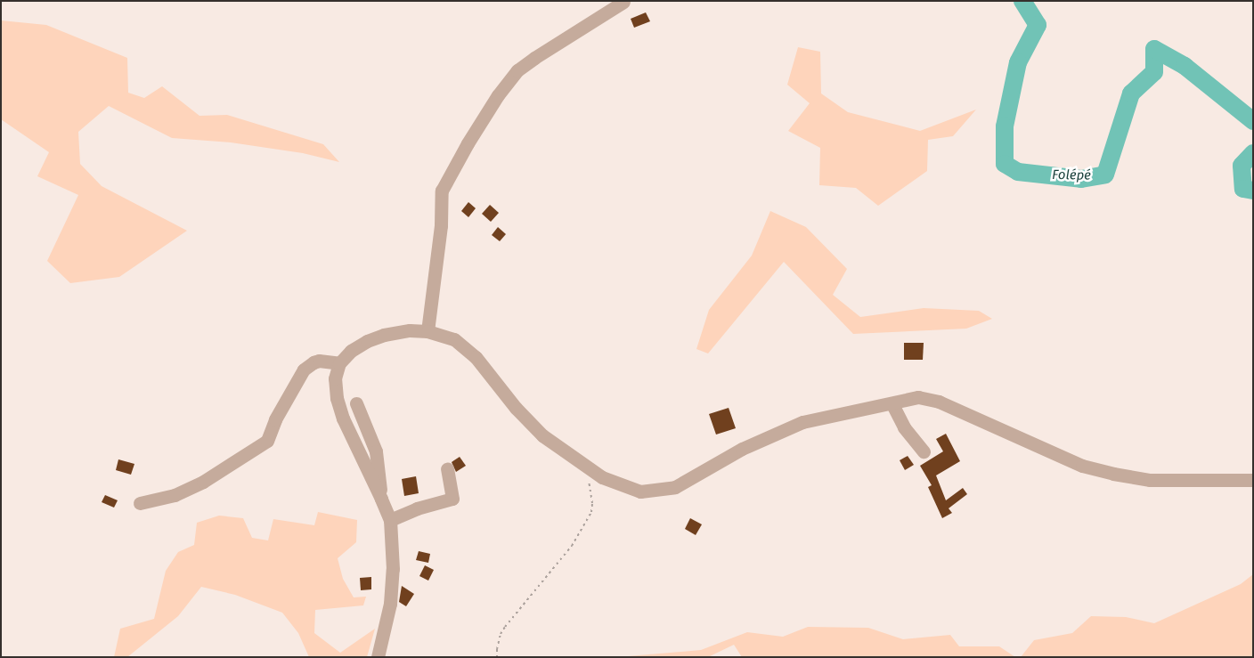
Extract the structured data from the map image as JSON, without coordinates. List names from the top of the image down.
{
  "water": ["Folépé"]
}
